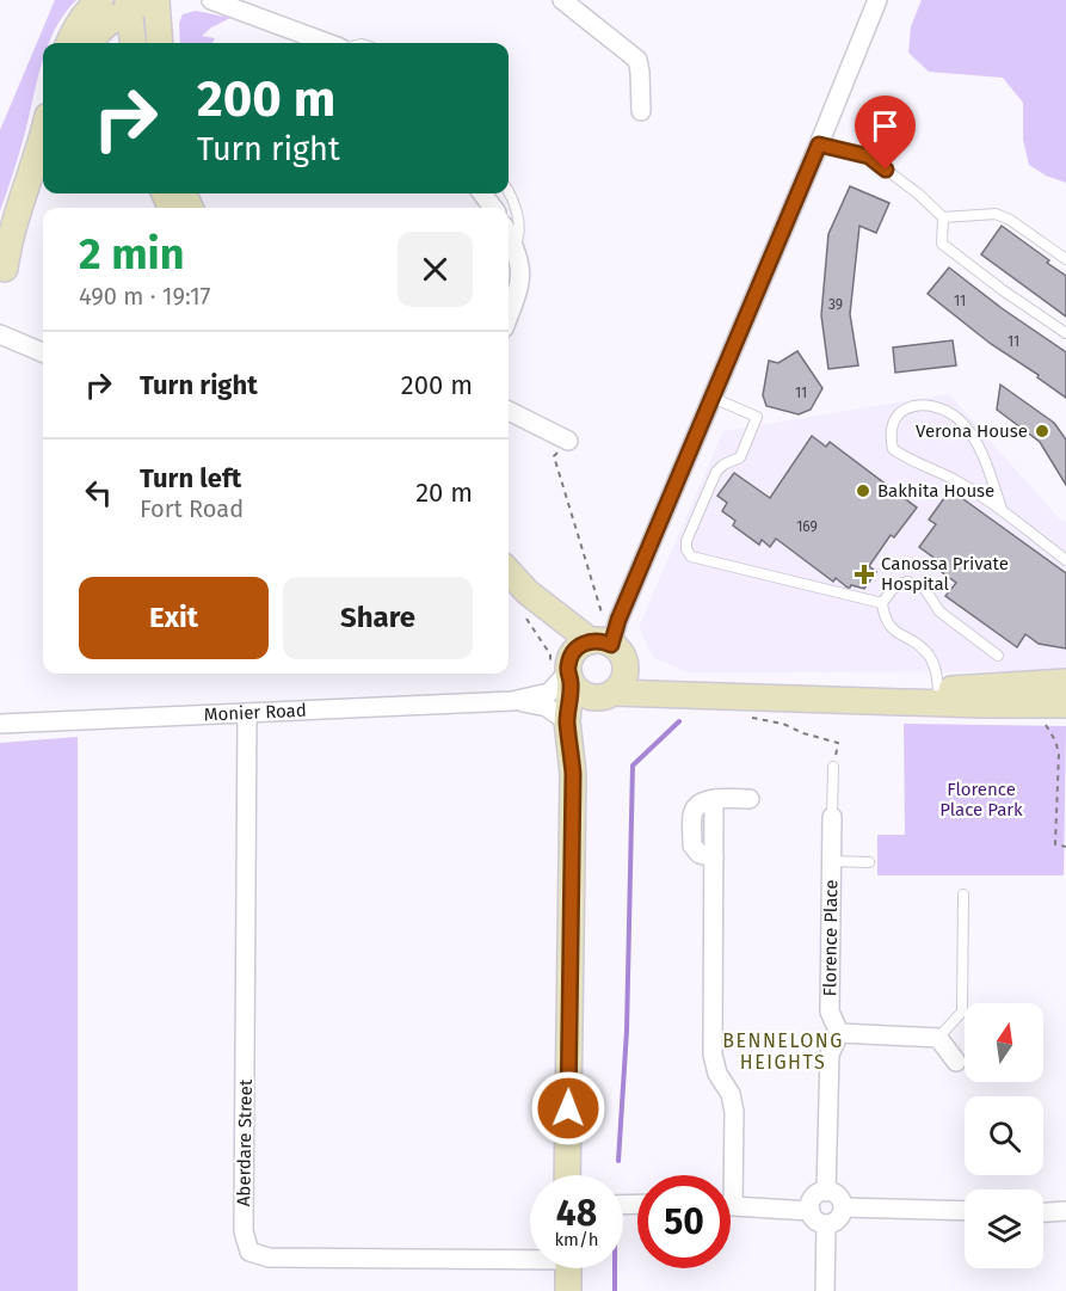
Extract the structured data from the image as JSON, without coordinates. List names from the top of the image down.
{
  "streets": {
    "street": ["Monier Road", "Florence Place", "Aberdare Street"]
  },
  "crossings": [
    ["Monier Road", "Aberdare Street"]
  ],
  "districts": ["BENNELONG HEIGHTS"],
  "parks": ["Florence Place Park"],
  "places": {
    "other": ["Verona House", "Bakhita House"],
    "health": ["Canossa Private Hospital"]
  },
  "house_numbers": [
    "11",
    "39",
    "11",
    "11",
    "169"
  ],
  "north": "top",
  "page": {
    "turn": ["200 m", "Turn right"],
    "heading": ["2 min", "490 m · 19:17"],
    "list": [
      {
        "name": "Turn right",
        "value": "200 m"
      },
      {
        "name": "Turn left",
        "note": "Fort Road",
        "value": "20 m"
      }
    ],
    "buttons": ["Exit", "Share"],
    "speed": "48 km/h",
    "limit": "50"
  }
}
